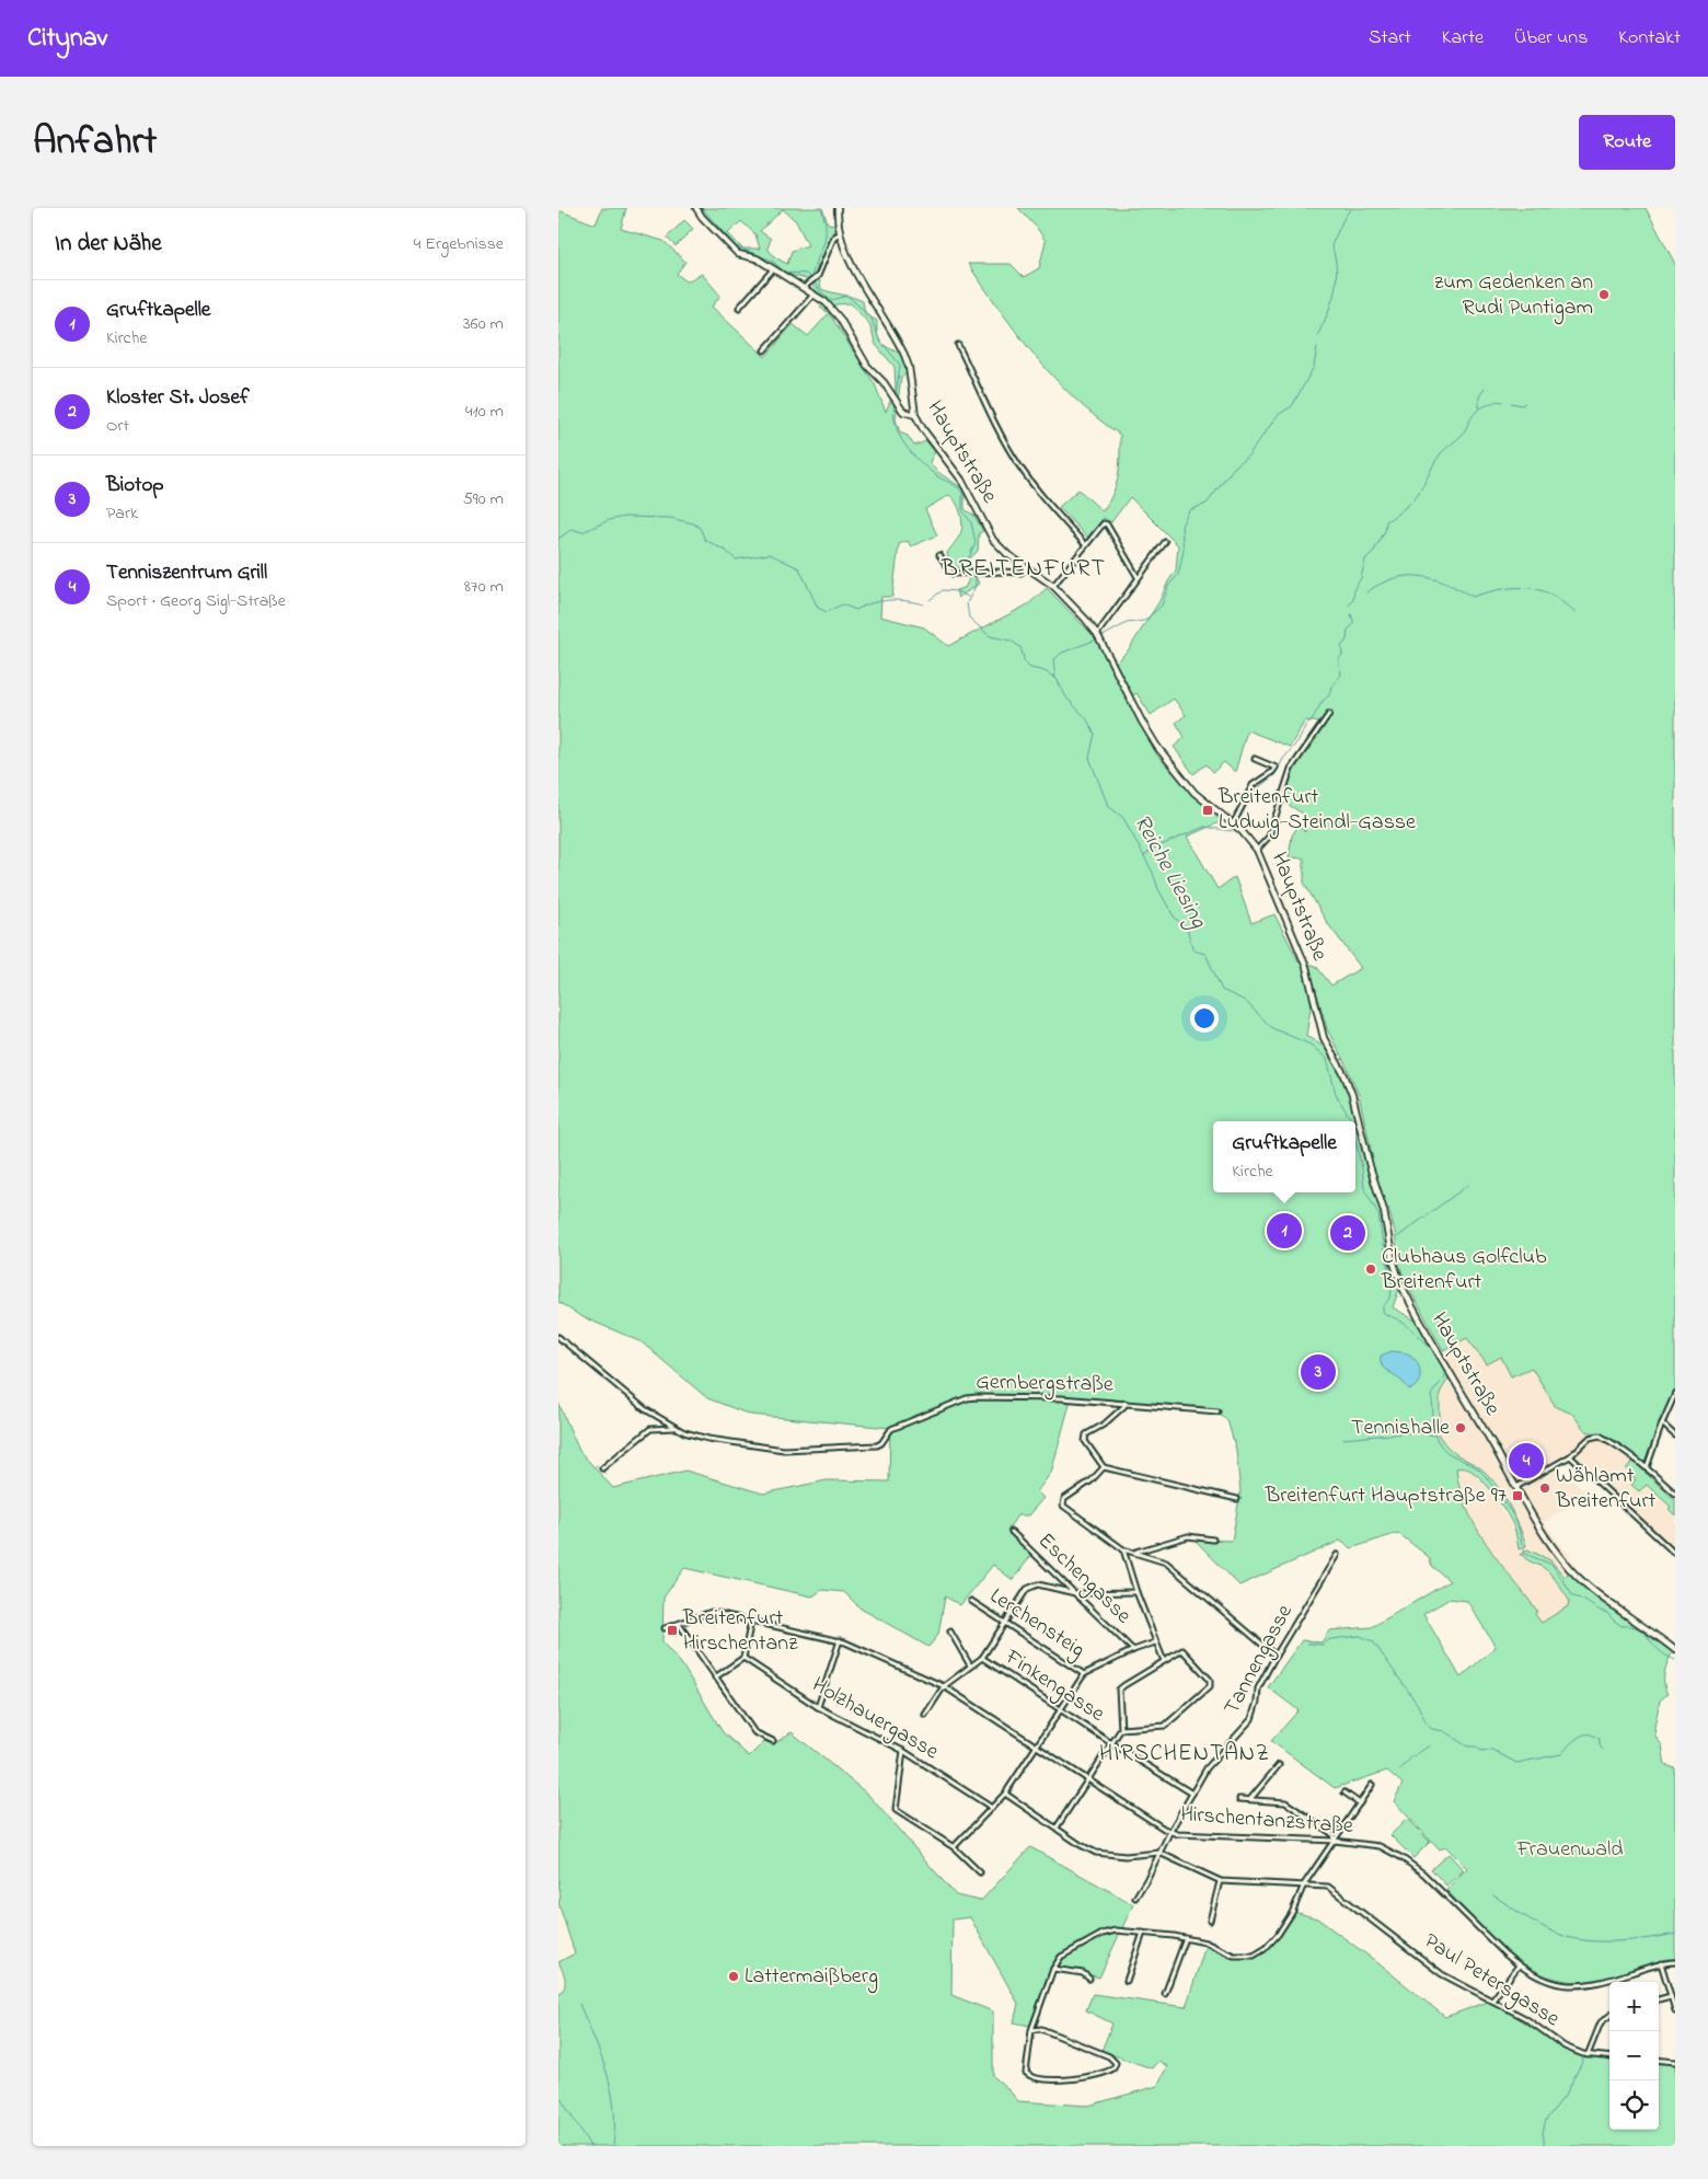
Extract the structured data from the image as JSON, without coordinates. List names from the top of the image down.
{
  "streets": {
    "main road": ["Hauptstraße"],
    "street": [
      "Gernbergstraße",
      "Eschengasse",
      "Lerchensteig",
      "Tannengasse",
      "Finkengasse",
      "Holzhauergasse",
      "Hirschentanzstraße",
      "Paul Petersgasse"
    ]
  },
  "crossings": [
    ["Tannengasse", "Finkengasse"],
    ["Tannengasse", "Hirschentanzstraße"]
  ],
  "districts": ["BREITENFURT", "HIRSCHENTANZ"],
  "water": ["Reiche Liesing"],
  "parks": ["Frauenwald"],
  "places": {
    "other": [
      "zum Gedenken an Rudi Puntigam",
      "Clubhaus Golfclub Breitenfurt",
      "Tennishalle",
      "Wählamt Breitenfurt",
      "Lattermaißberg"
    ],
    "transit": ["Breitenfurt Ludwig-Steindl-Gasse", "Breitenfurt Hauptstraße 97", "Breitenfurt Hirschentanz"]
  },
  "page": {
    "header": "Citynav",
    "nav": [
      "Start",
      "Karte",
      "Über uns",
      "Kontakt"
    ],
    "title": "Anfahrt",
    "buttons": "Route",
    "heading": ["In der Nähe", "4 Ergebnisse"],
    "list": [
      {
        "mark": "1",
        "name": "Gruftkapelle",
        "note": "Kirche",
        "value": "360 m"
      },
      {
        "mark": "2",
        "name": "Kloster St. Josef",
        "note": "Ort",
        "value": "410 m"
      },
      {
        "mark": "3",
        "name": "Biotop",
        "note": "Park",
        "value": "590 m"
      },
      {
        "mark": "4",
        "name": "Tenniszentrum Grill",
        "note": "Sport · Georg Sigl-Straße",
        "value": "870 m"
      }
    ],
    "popup": ["Gruftkapelle", "Kirche"],
    "pins": [
      "1",
      "2",
      "3",
      "4"
    ],
    "map_buttons": ["+", "−"]
  }
}
